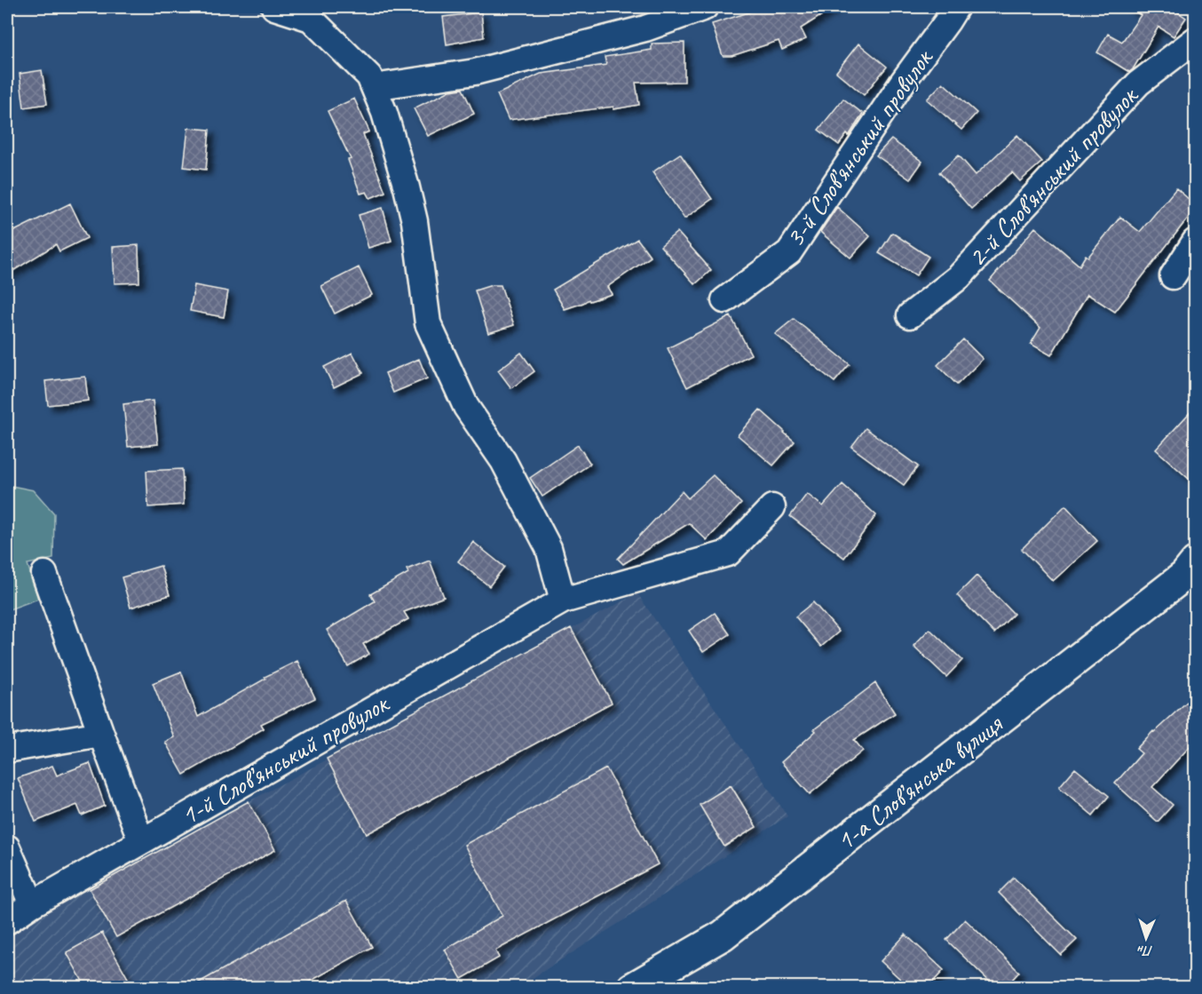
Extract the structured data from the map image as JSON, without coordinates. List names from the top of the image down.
{
  "streets": {
    "street": [
      "3-й Слов’янський провулок",
      "2-й Слов’янський провулок",
      "1-й Слов’янський провулок",
      "1-а Слов’янська вулиця"
    ]
  },
  "north": "bottom"
}
